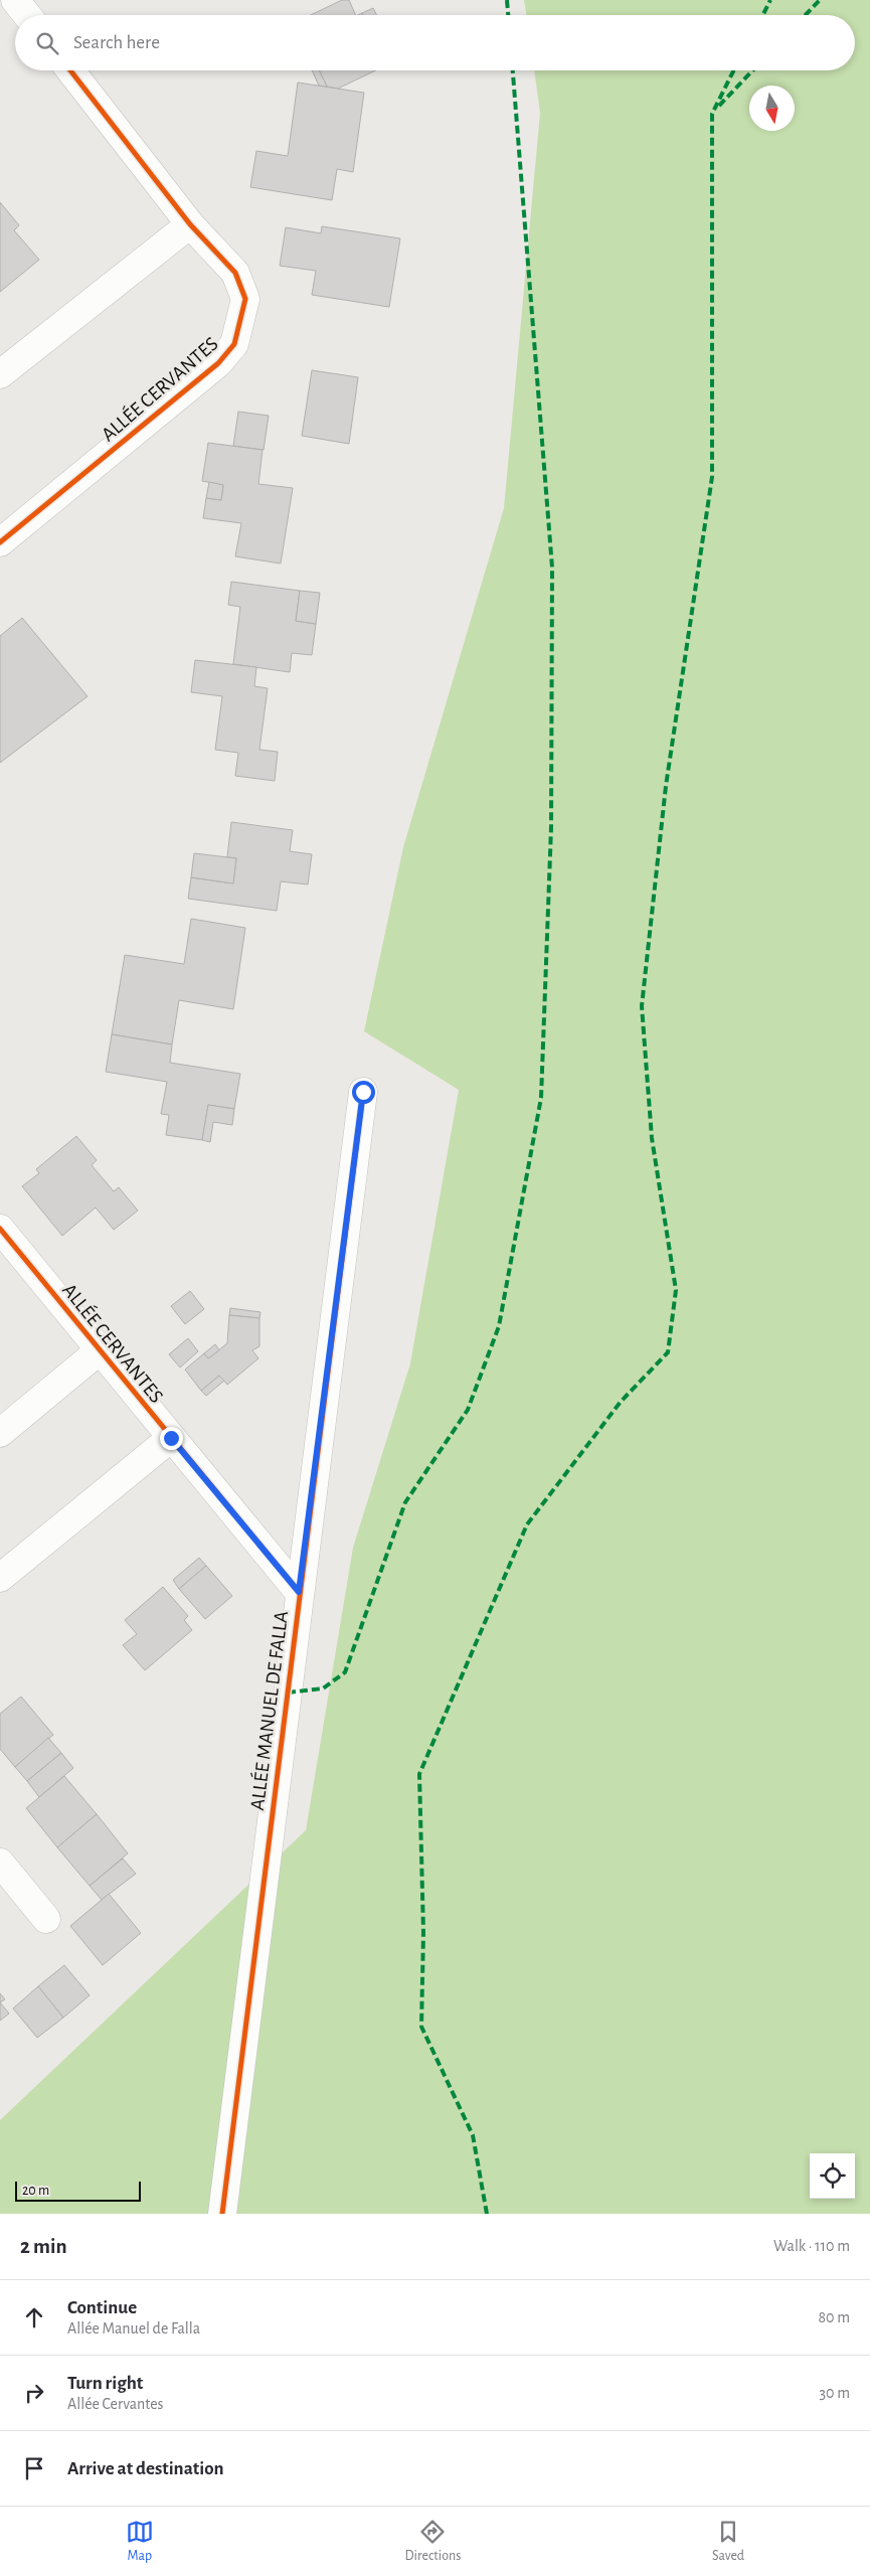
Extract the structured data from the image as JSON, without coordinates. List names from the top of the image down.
{
  "streets": {
    "street": ["ALLÉE CERVANTES", "ALLÉE MANUEL DE FALLA"]
  },
  "crossings": [
    ["ALLÉE CERVANTES", "ALLÉE MANUEL DE FALLA"]
  ],
  "scale_bar": "20 m",
  "north": "bottom",
  "page": {
    "search": "Search here",
    "scale": "20 m",
    "heading": ["2 min", "Walk · 110 m"],
    "list": [
      ["Continue", "Allée Manuel de Falla", "80 m"],
      ["Turn right", "Allée Cervantes", "30 m"],
      "Arrive at destination"
    ],
    "nav": ["Map", "Directions", "Saved"]
  }
}
